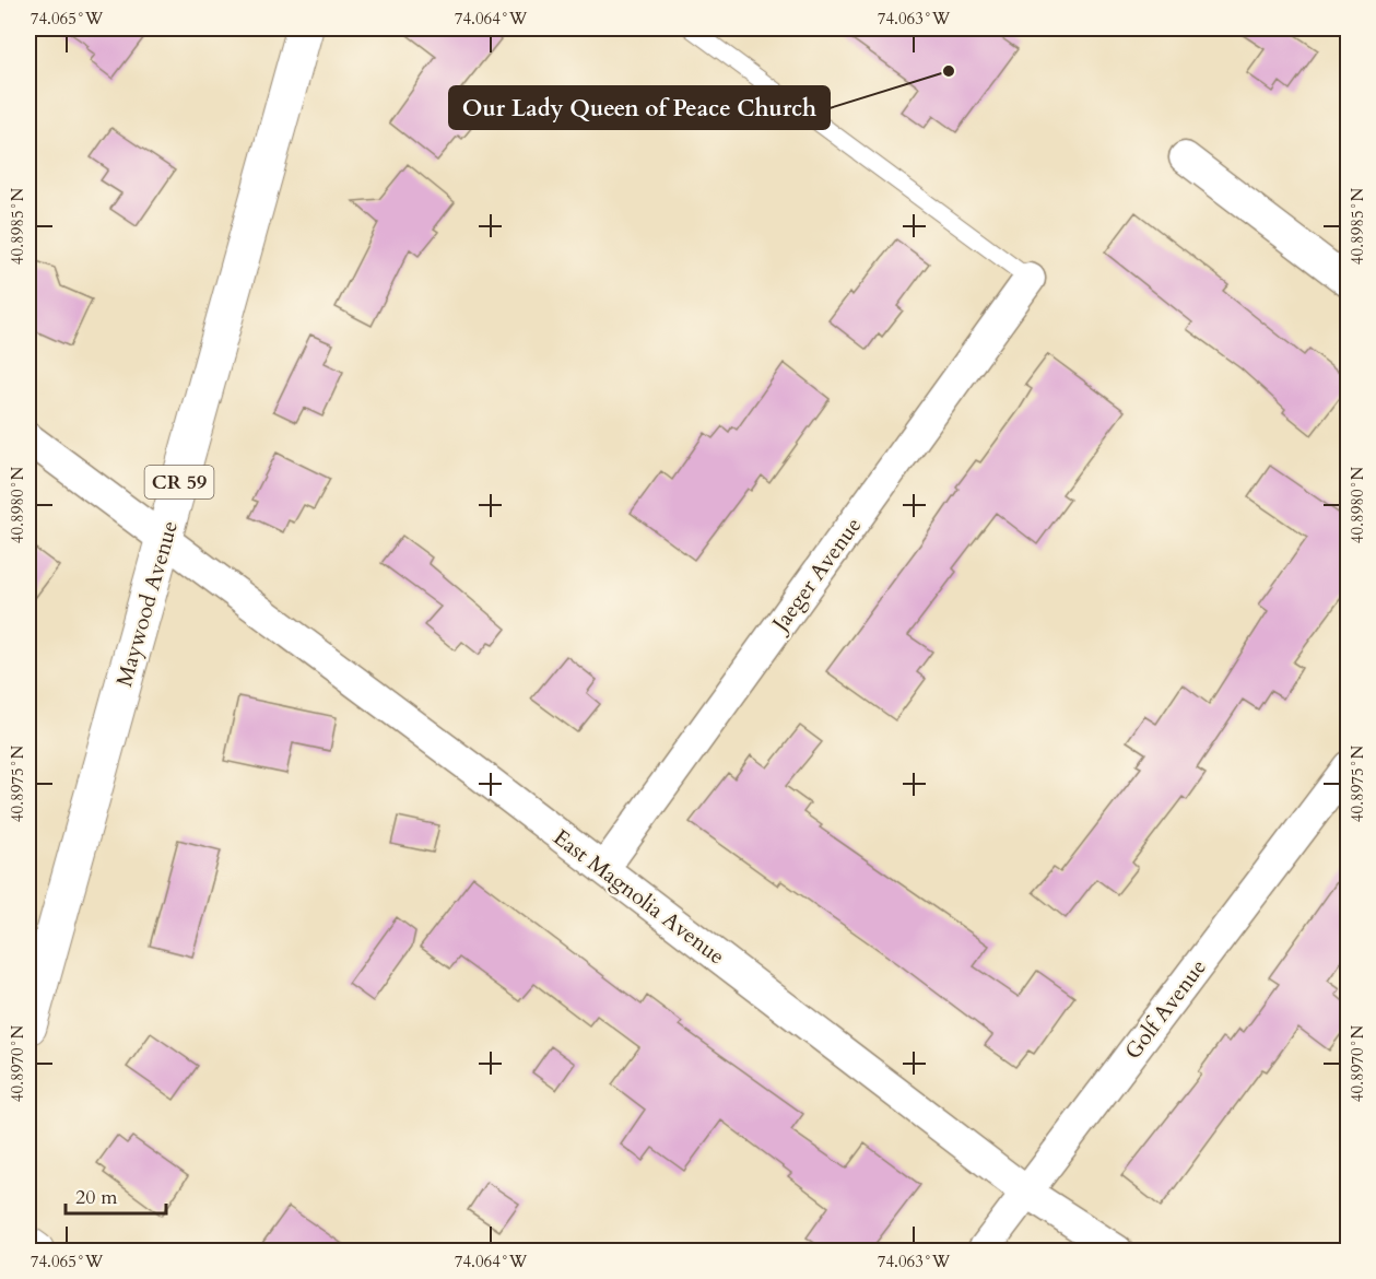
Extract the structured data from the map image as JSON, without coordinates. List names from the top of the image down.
{
  "streets": {
    "main road": ["CR 59", "Maywood Avenue"],
    "street": ["Jaeger Avenue", "East Magnolia Avenue", "Golf Avenue"]
  },
  "crossings": [
    ["Jaeger Avenue", "East Magnolia Avenue"],
    ["Maywood Avenue", "East Magnolia Avenue"],
    ["East Magnolia Avenue", "Golf Avenue"]
  ],
  "places": ["Our Lady Queen of Peace Church"],
  "scale_bar": "20 m",
  "coordinates": [
    "74.065°W",
    "74.064°W",
    "74.063°W",
    "40.8985°N",
    "40.8980°N",
    "40.8975°N",
    "40.8970°N"
  ]
}
